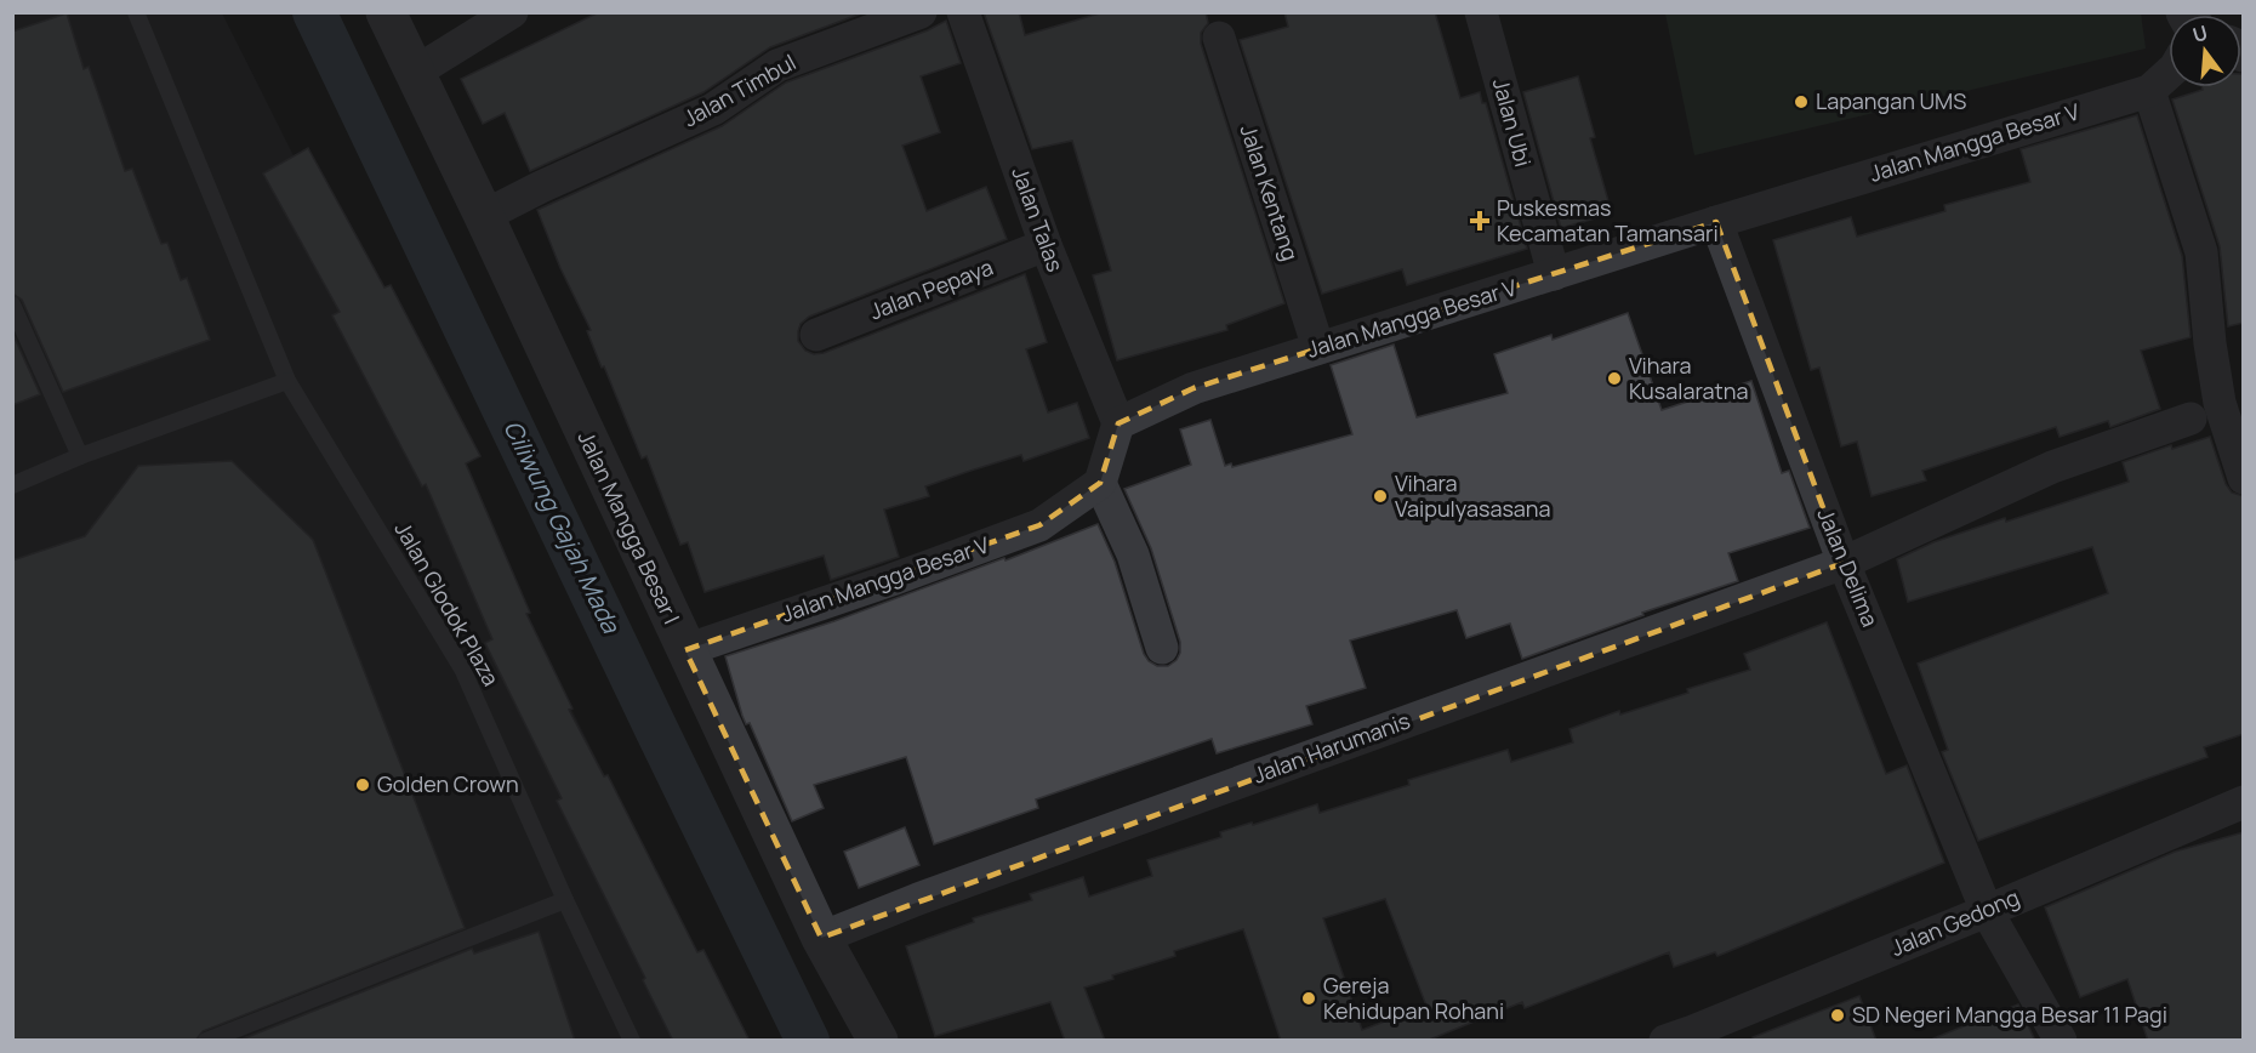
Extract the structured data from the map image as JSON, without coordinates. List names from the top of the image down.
{
  "streets": {
    "street": [
      "Jalan Timbul",
      "Jalan Ubi",
      "Jalan Mangga Besar V",
      "Jalan Kentang",
      "Jalan Talas",
      "Jalan Pepaya",
      "Jalan Mangga Besar I",
      "Jalan Delima",
      "Jalan Harumanis",
      "Jalan Gedong"
    ],
    "lane": ["Jalan Glodok Plaza"]
  },
  "crossings": [
    ["Jalan Timbul", "Jalan Mangga Besar I"],
    ["Jalan Ubi", "Jalan Mangga Besar V"],
    ["Jalan Mangga Besar V", "Jalan Kentang"],
    ["Jalan Mangga Besar V", "Jalan Talas"],
    ["Jalan Mangga Besar V", "Jalan Mangga Besar I"],
    ["Jalan Mangga Besar V", "Jalan Delima"],
    ["Jalan Talas", "Jalan Pepaya"],
    ["Jalan Mangga Besar I", "Jalan Harumanis"],
    ["Jalan Delima", "Jalan Harumanis"],
    ["Jalan Delima", "Jalan Gedong"]
  ],
  "water": ["Ciliwung Gajah Mada"],
  "places": {
    "other": [
      "Lapangan UMS",
      "Vihara Kusalaratna",
      "Vihara Vaipulyasasana",
      "Golden Crown",
      "Gereja Kehidupan Rohani",
      "SD Negeri Mangga Besar 11 Pagi"
    ],
    "health": ["Puskesmas Kecamatan Tamansari"]
  },
  "north": "top"
}
